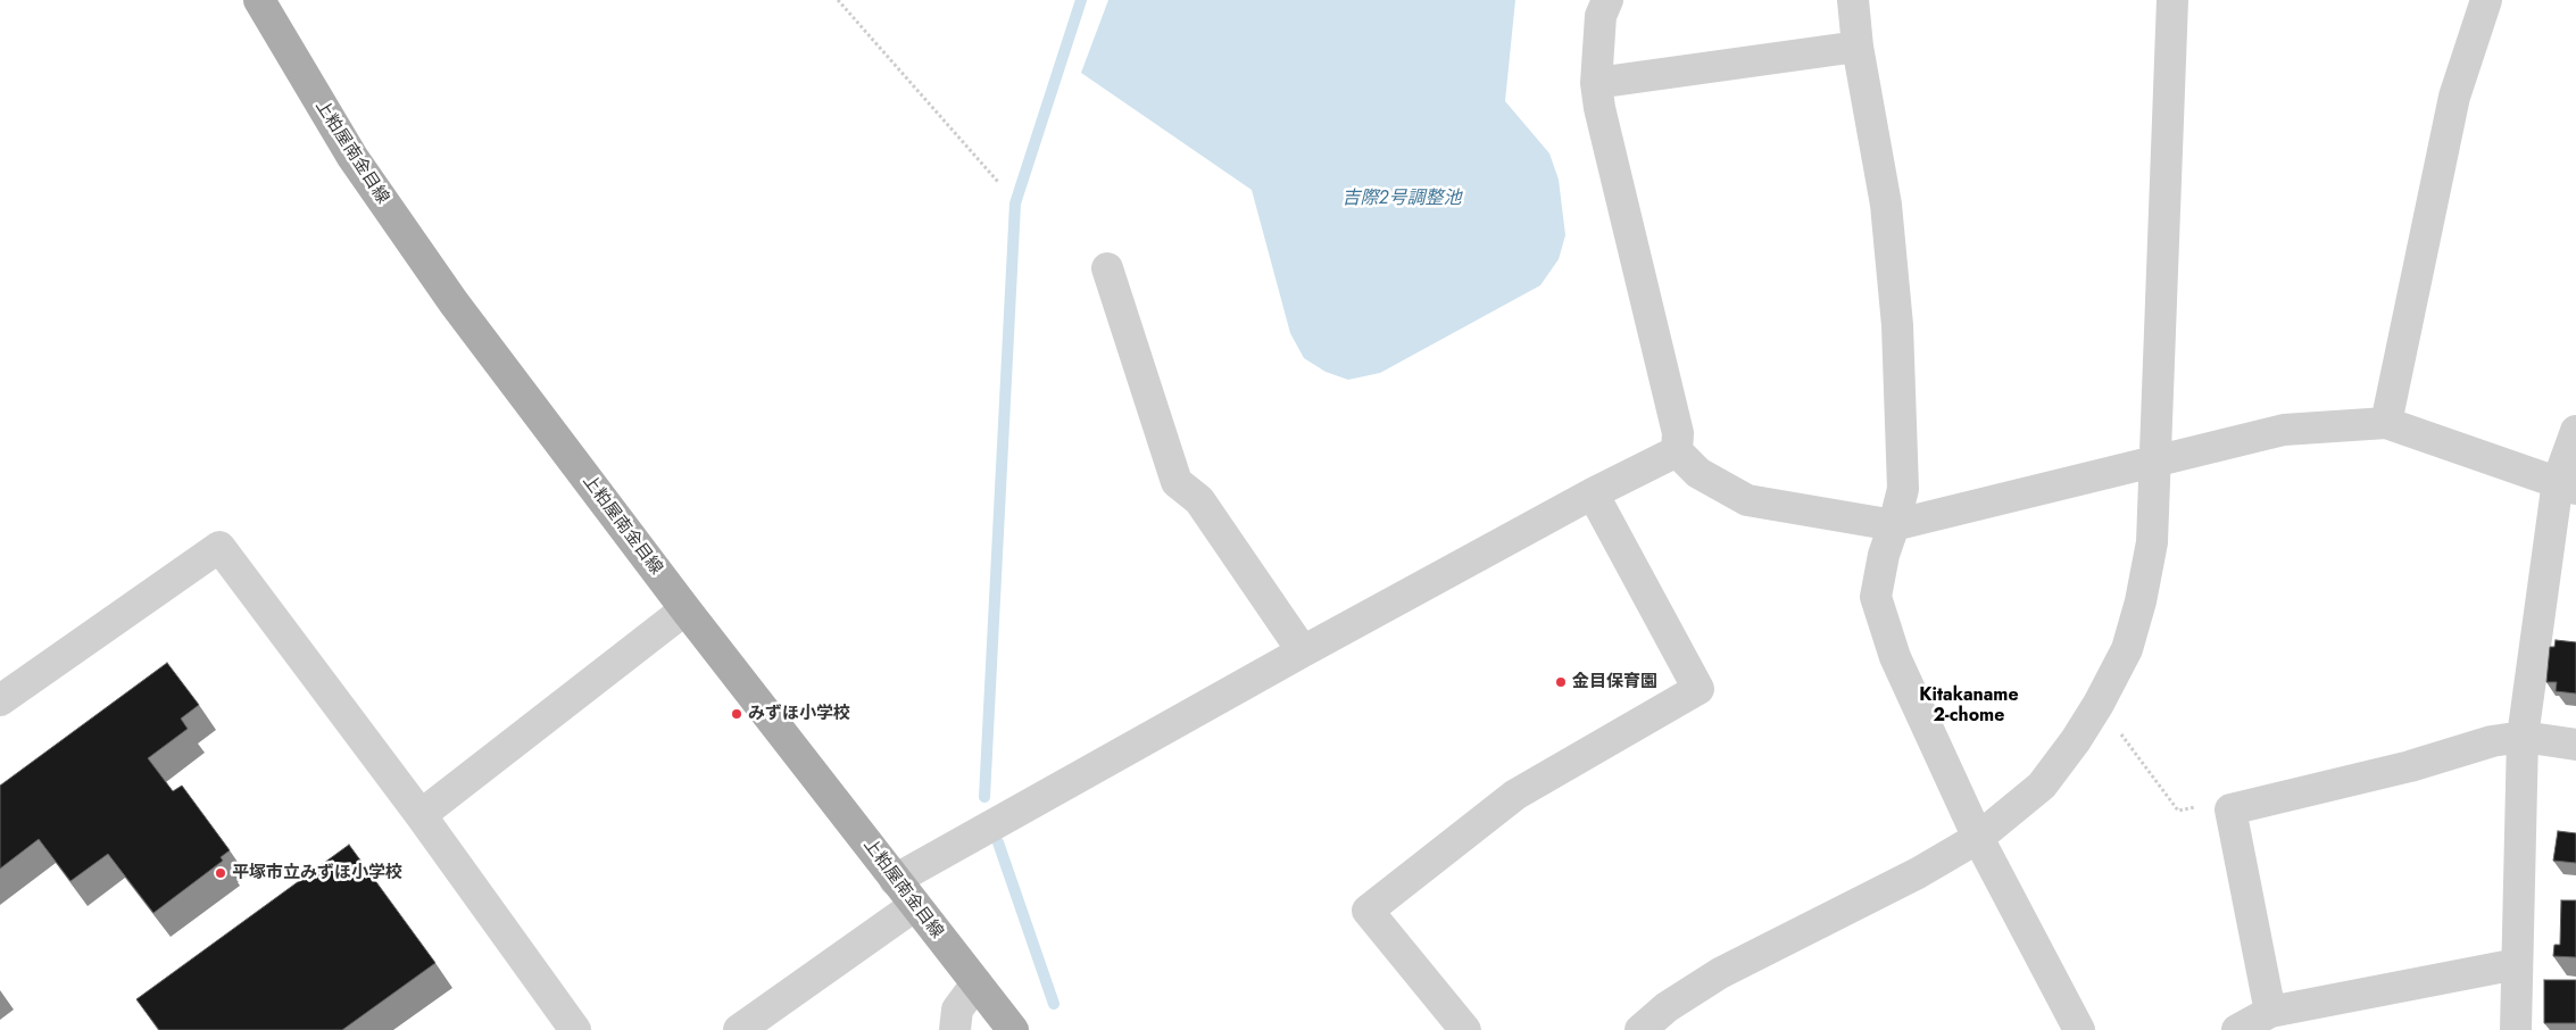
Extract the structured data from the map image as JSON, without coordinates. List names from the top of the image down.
{
  "streets": {
    "main road": ["上粕屋南金目線"]
  },
  "districts": ["Kitakaname 2-chome"],
  "water": ["吉際2号調整池"],
  "places": ["金目保育園", "みずほ小学校", "平塚市立みずほ小学校"]
}
